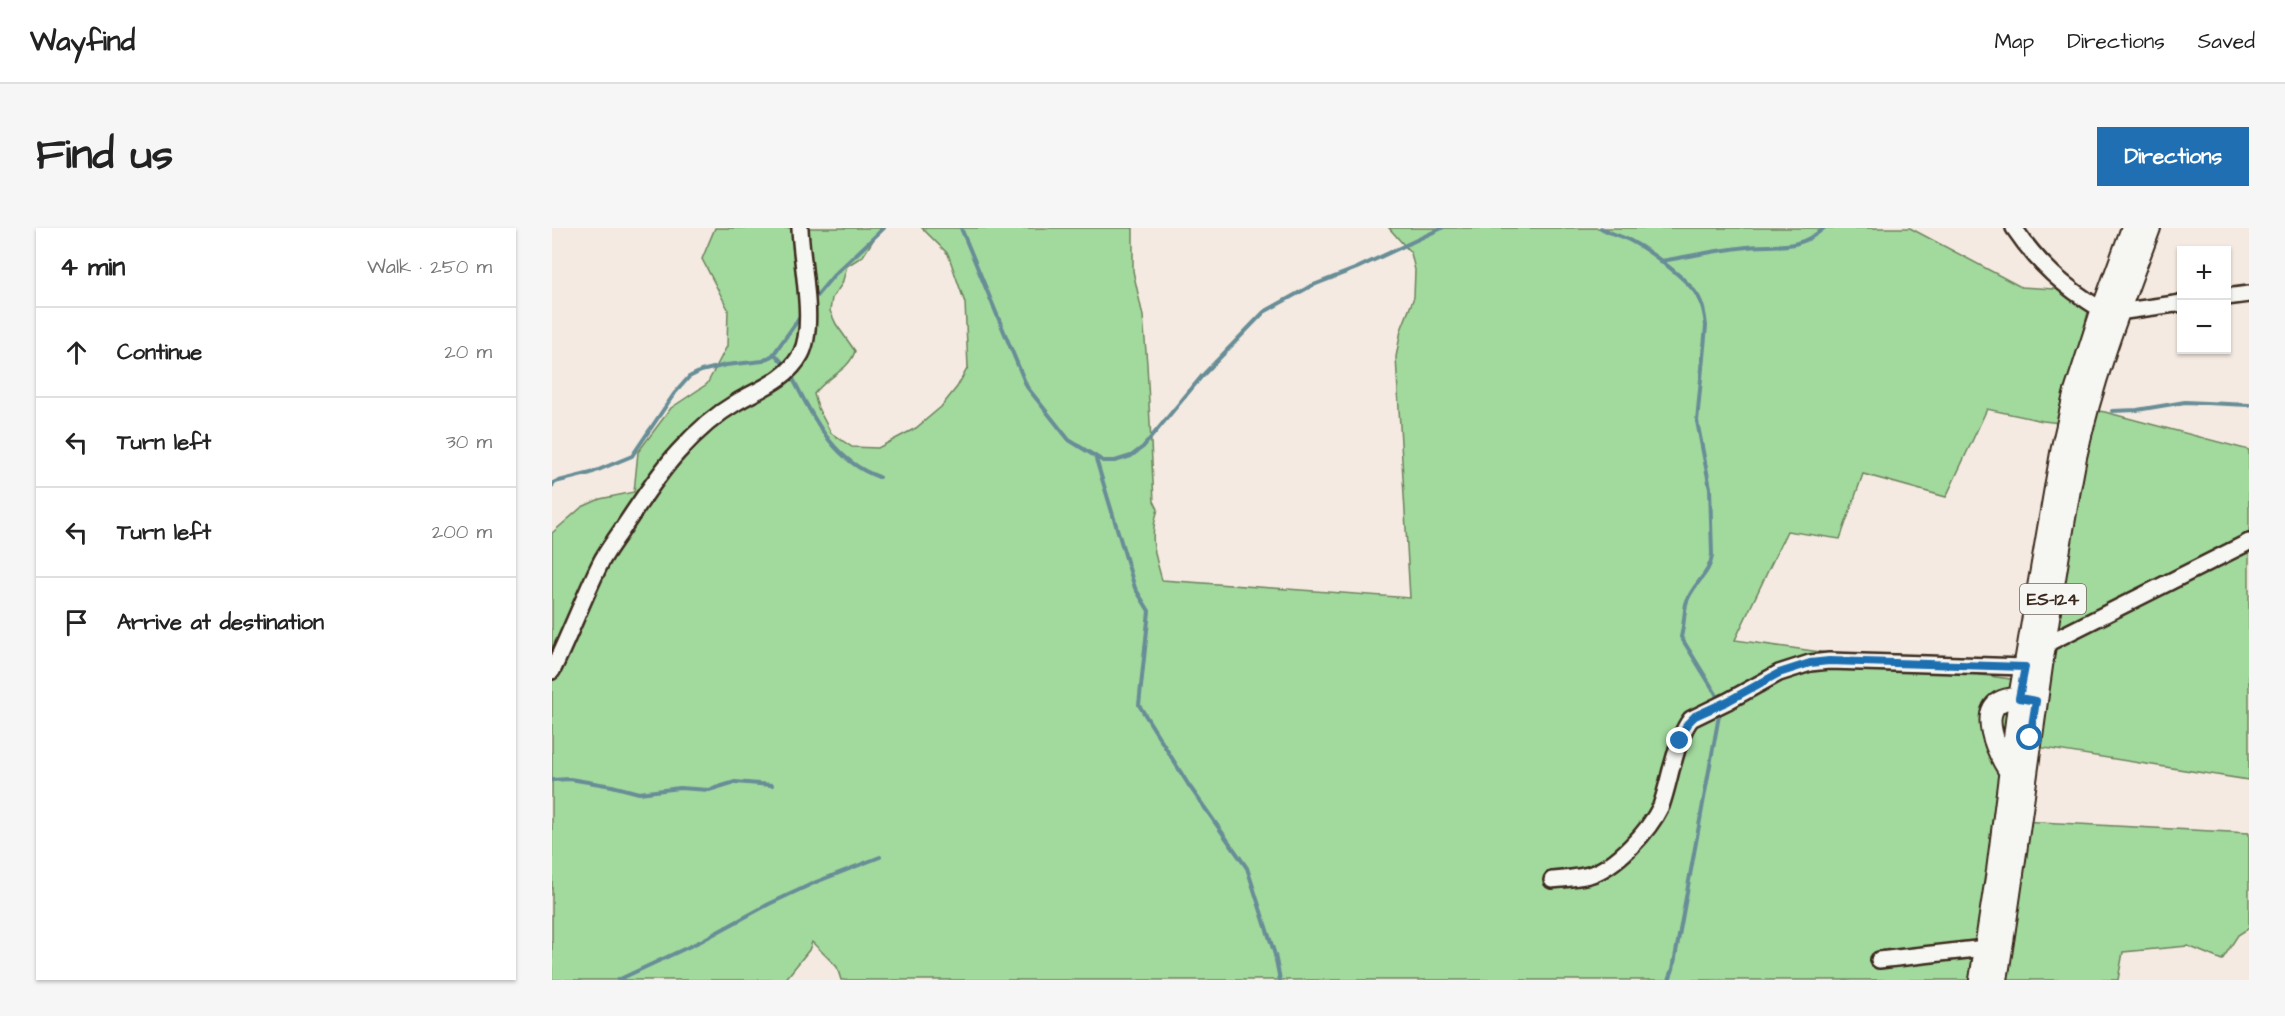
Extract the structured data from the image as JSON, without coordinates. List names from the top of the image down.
{
  "streets": {
    "main road": ["ES-124"]
  },
  "page": {
    "header": "Wayfind",
    "nav": ["Map", "Directions", "Saved"],
    "title": "Find us",
    "buttons": "Directions",
    "heading": ["4 min", "Walk · 250 m"],
    "map_buttons": ["+", "−"],
    "list": [
      ["Continue", "20 m"],
      ["Turn left", "30 m"],
      ["Turn left", "200 m"],
      "Arrive at destination"
    ]
  }
}
